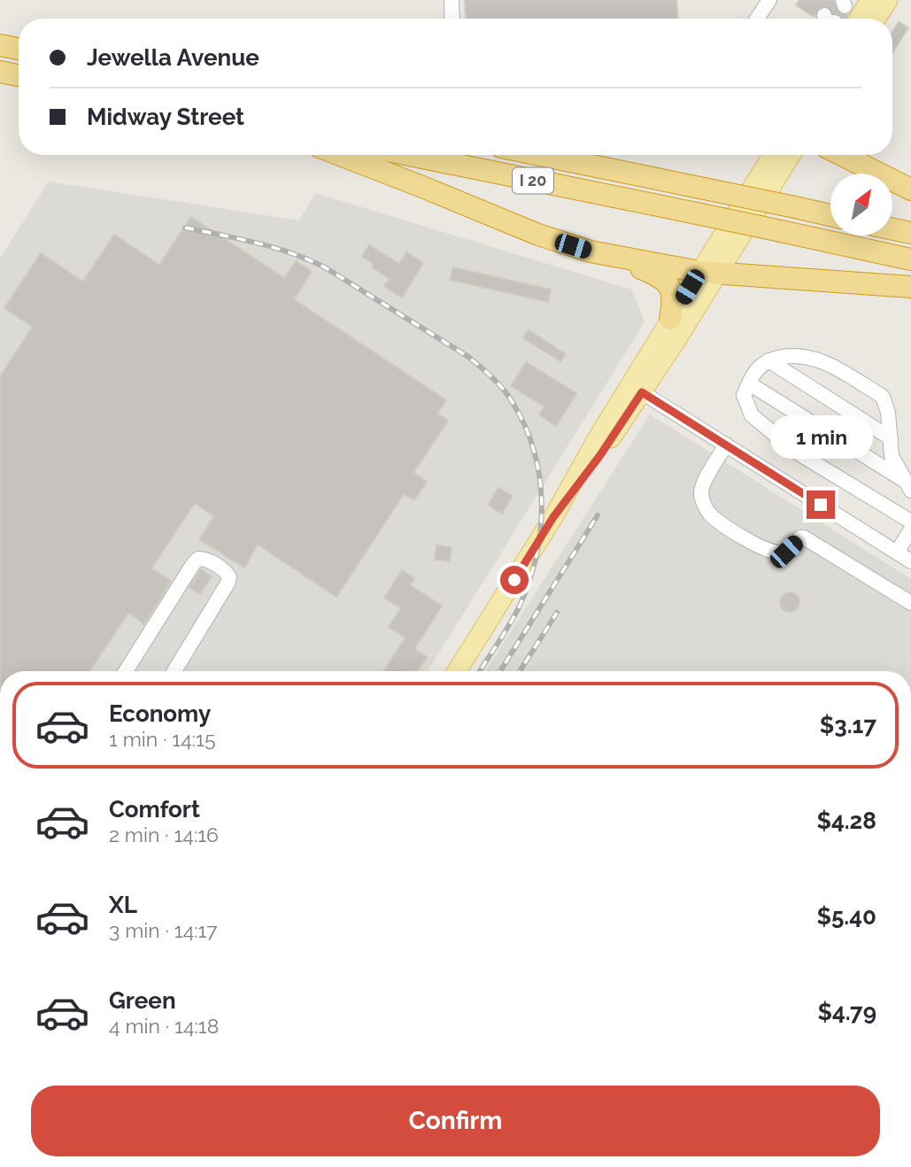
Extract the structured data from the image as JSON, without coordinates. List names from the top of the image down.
{
  "streets": {
    "highway": ["I 20"]
  },
  "north": "top right",
  "page": {
    "banner": ["Jewella Avenue", "Midway Street"],
    "bubble": "1 min",
    "list": [
      {
        "name": "Economy",
        "note": "1 min · 14:15",
        "value": "$3.17"
      },
      {
        "name": "Comfort",
        "note": "2 min · 14:16",
        "value": "$4.28"
      },
      {
        "name": "XL",
        "note": "3 min · 14:17",
        "value": "$5.40"
      },
      {
        "name": "Green",
        "note": "4 min · 14:18",
        "value": "$4.79"
      }
    ],
    "buttons": "Confirm"
  }
}
